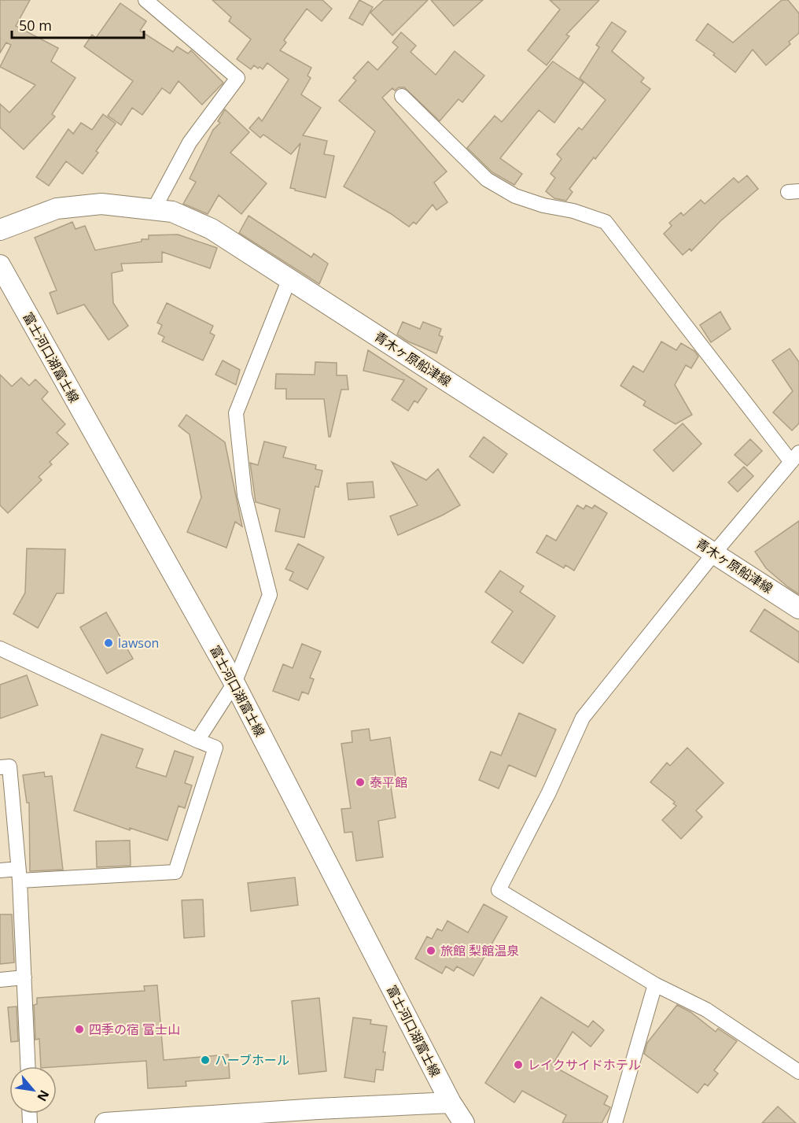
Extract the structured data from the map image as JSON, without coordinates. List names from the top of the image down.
{
  "streets": {
    "main road": ["富士河口湖富士線", "青木ヶ原船津線"]
  },
  "places": [
    "lawson",
    "泰平館",
    "旅館 梨館温泉",
    "四季の宿 富士山",
    "ハーブホール",
    "レイクサイドホテル"
  ],
  "scale_bar": "50 m",
  "north": "bottom right"
}
